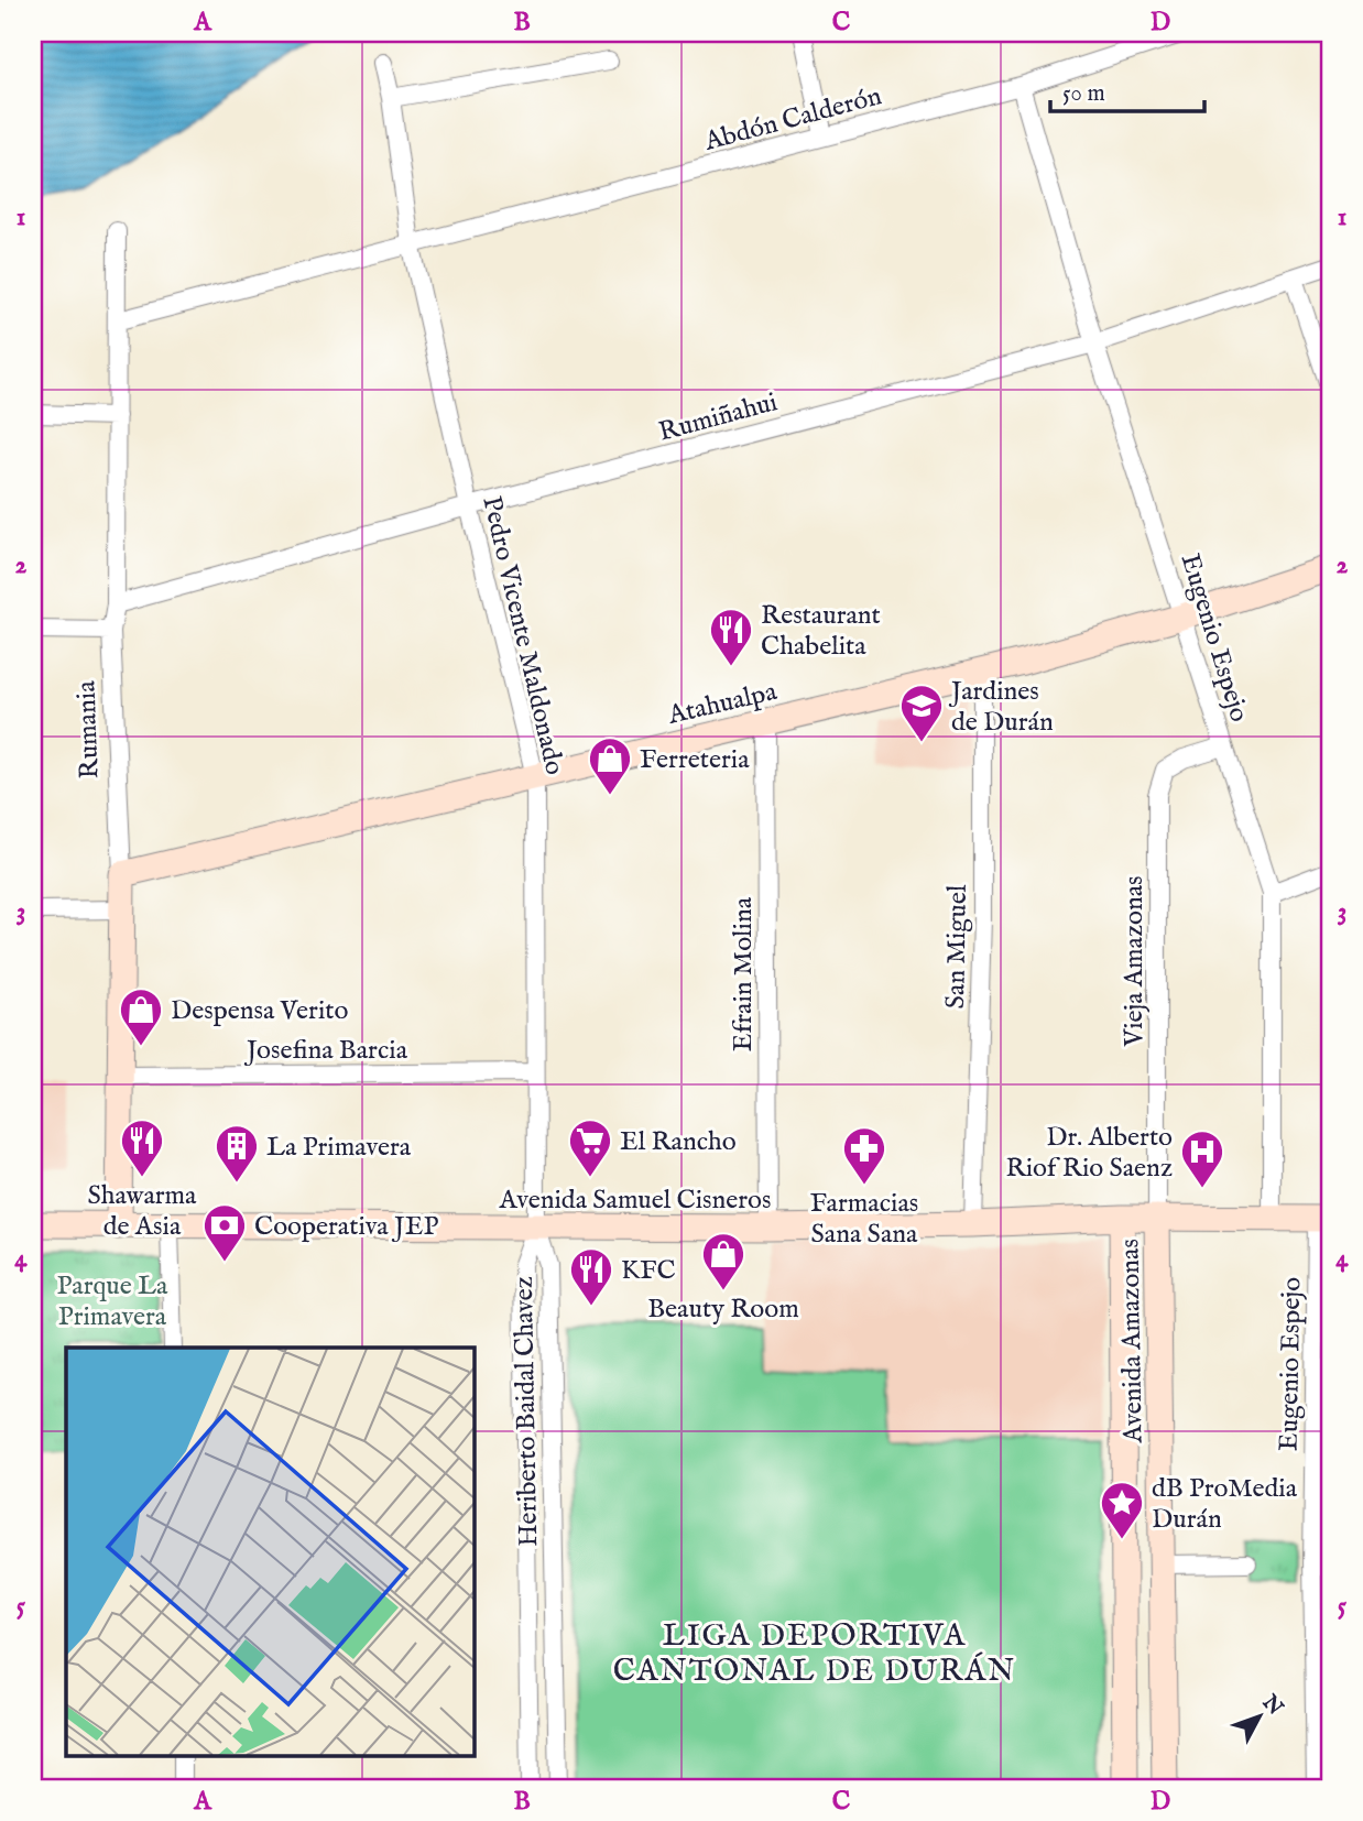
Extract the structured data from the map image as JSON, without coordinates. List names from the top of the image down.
{
  "streets": {
    "street": [
      "Abdón Calderón",
      "Rumiñahui",
      "Pedro Vicente Maldonado",
      "Eugenio Espejo",
      "Atahualpa",
      "Rumania",
      "San Miguel",
      "Vieja Amazonas",
      "Efrain Molina",
      "Josefina Barcia",
      "Avenida Samuel Cisneros",
      "Avenida Amazonas",
      "Heriberto Baidal Chavez"
    ]
  },
  "crossings": [
    ["Abdón Calderón", "Pedro Vicente Maldonado"],
    ["Abdón Calderón", "Eugenio Espejo"],
    ["Abdón Calderón", "Rumania"],
    ["Rumiñahui", "Pedro Vicente Maldonado"],
    ["Rumiñahui", "Eugenio Espejo"],
    ["Rumiñahui", "Rumania"],
    ["Pedro Vicente Maldonado", "Atahualpa"],
    ["Pedro Vicente Maldonado", "Josefina Barcia"],
    ["Pedro Vicente Maldonado", "Avenida Samuel Cisneros"],
    ["Pedro Vicente Maldonado", "Heriberto Baidal Chavez"],
    ["Eugenio Espejo", "Atahualpa"],
    ["Eugenio Espejo", "Vieja Amazonas"],
    ["Eugenio Espejo", "Avenida Samuel Cisneros"],
    ["Atahualpa", "Rumania"],
    ["Atahualpa", "San Miguel"],
    ["Atahualpa", "Efrain Molina"],
    ["Rumania", "Josefina Barcia"],
    ["Rumania", "Avenida Samuel Cisneros"],
    ["San Miguel", "Avenida Samuel Cisneros"],
    ["Vieja Amazonas", "Avenida Samuel Cisneros"],
    ["Vieja Amazonas", "Avenida Amazonas"],
    ["Efrain Molina", "Avenida Samuel Cisneros"],
    ["Avenida Samuel Cisneros", "Avenida Amazonas"],
    ["Avenida Samuel Cisneros", "Heriberto Baidal Chavez"]
  ],
  "districts": ["LIGA DEPORTIVA CANTONAL DE DURÁN"],
  "parks": ["Parque La Primavera"],
  "places": {
    "restaurant": ["Restaurant Chabelita", "Shawarma de Asia", "KFC"],
    "school or university": ["Jardines de Durán"],
    "shop": ["Ferreteria", "Despensa Verito", "Beauty Room"],
    "supermarket": ["El Rancho"],
    "building": ["La Primavera"],
    "pharmacy": ["Farmacias Sana Sana"],
    "hospital": ["Dr. Alberto Riof Rio Saenz"],
    "bank": ["Cooperativa JEP"],
    "place": ["dB ProMedia Durán"]
  },
  "scale_bar": "50 m",
  "north": "top right",
  "grid": {
    "columns": [
      "A",
      "B",
      "C",
      "D"
    ],
    "rows": [
      "1",
      "2",
      "3",
      "4",
      "5"
    ]
  }
}
